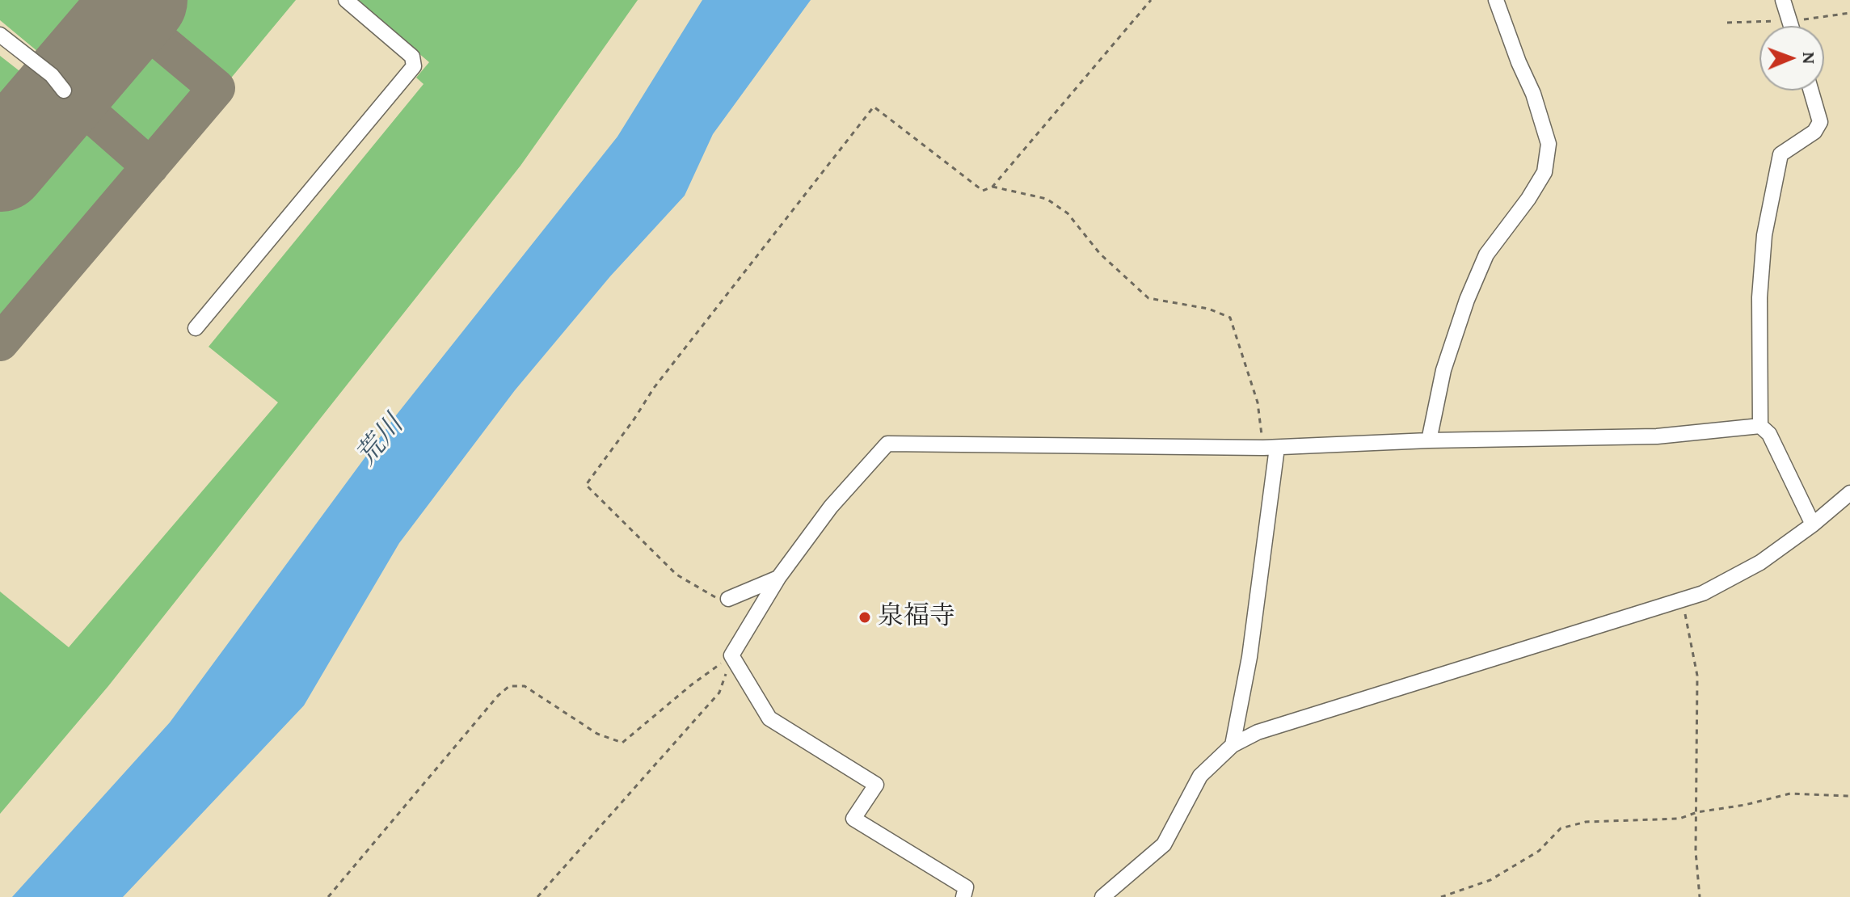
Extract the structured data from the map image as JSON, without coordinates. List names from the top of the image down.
{
  "water": ["荒川"],
  "places": ["泉福寺"],
  "north": "right"
}
